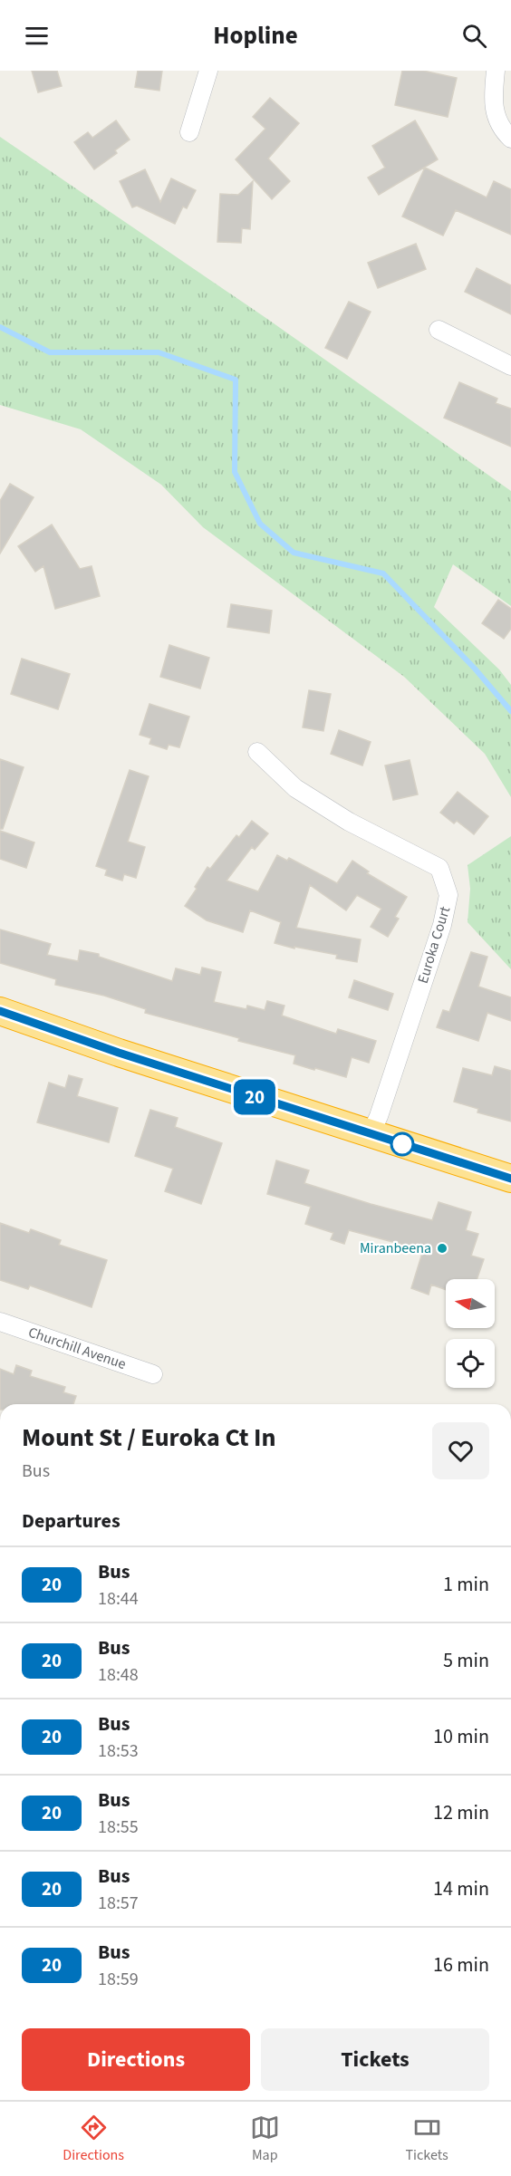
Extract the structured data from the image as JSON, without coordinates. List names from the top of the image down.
{
  "streets": {
    "street": ["Euroka Court", "Churchill Avenue"]
  },
  "places": ["Miranbeena"],
  "lines": ["bus line 20"],
  "north": "left",
  "page": {
    "header": "Hopline",
    "on_map": "20",
    "heading": [
      ["Mount St / Euroka Ct In", "Bus"],
      "Departures"
    ],
    "list": [
      {
        "mark": "20",
        "name": "Bus",
        "note": "18:44",
        "value": "1 min"
      },
      {
        "mark": "20",
        "name": "Bus",
        "note": "18:48",
        "value": "5 min"
      },
      {
        "mark": "20",
        "name": "Bus",
        "note": "18:53",
        "value": "10 min"
      },
      {
        "mark": "20",
        "name": "Bus",
        "note": "18:55",
        "value": "12 min"
      },
      {
        "mark": "20",
        "name": "Bus",
        "note": "18:57",
        "value": "14 min"
      },
      {
        "mark": "20",
        "name": "Bus",
        "note": "18:59",
        "value": "16 min"
      }
    ],
    "buttons": ["Directions", "Tickets"],
    "tabs": ["Directions", "Map", "Tickets"]
  }
}
